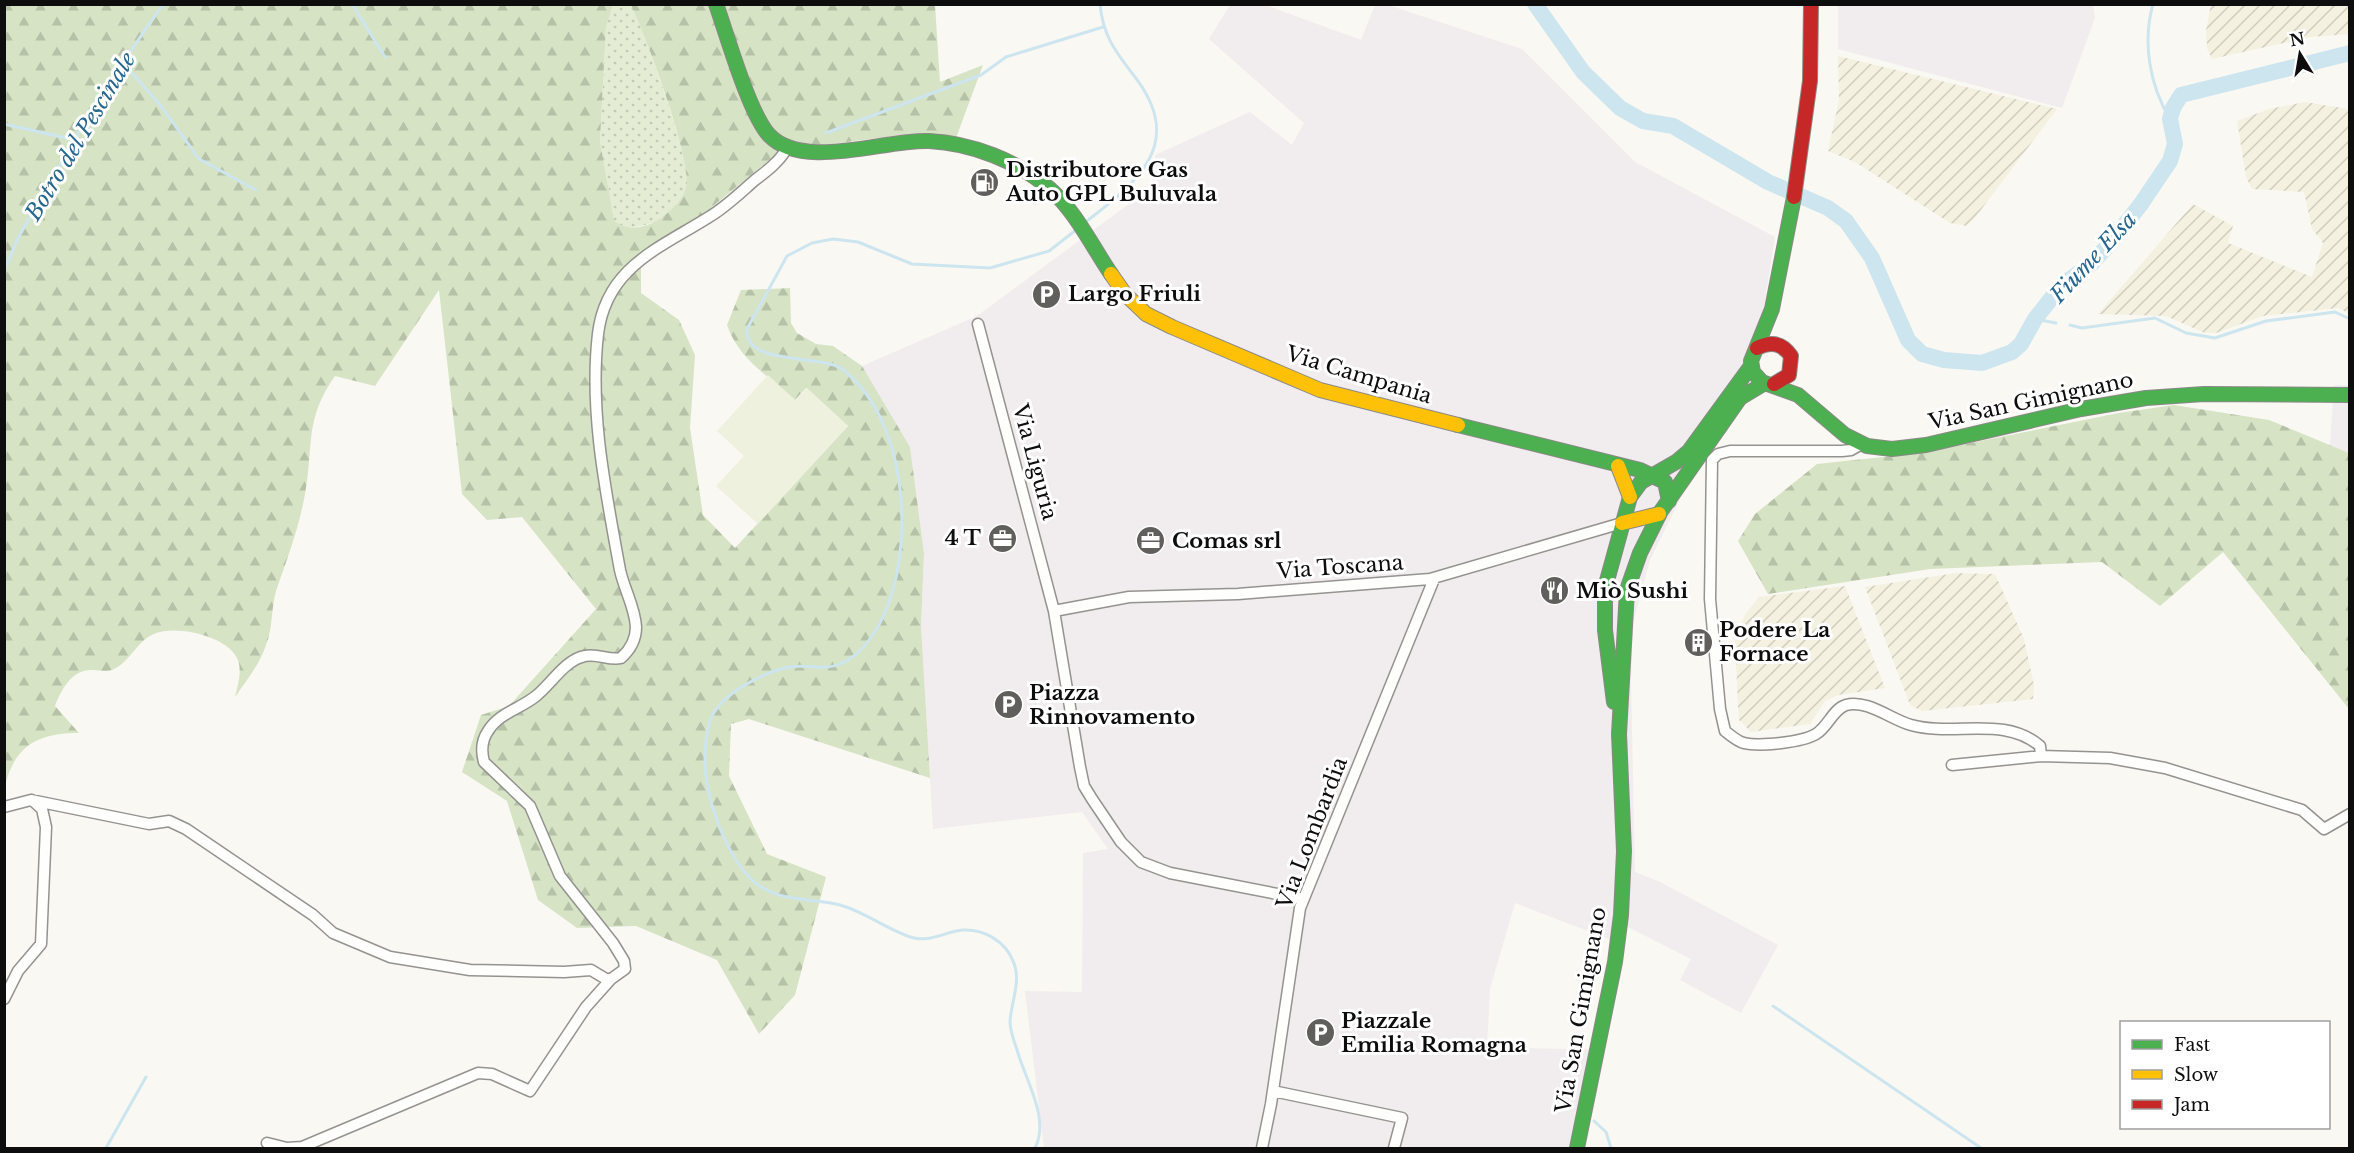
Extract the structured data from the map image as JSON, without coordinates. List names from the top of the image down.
{
  "streets": {
    "main road": ["Via Campania", "Via San Gimignano"],
    "street": ["Via Liguria", "Via Toscana", "Via Lombardia"]
  },
  "crossings": [
    ["Via Campania", "Via San Gimignano"],
    ["Via San Gimignano", "Via Toscana"],
    ["Via Liguria", "Via Toscana"],
    ["Via Toscana", "Via Lombardia"]
  ],
  "water": ["Botro del Pescinale", "Fiume Elsa"],
  "places": {
    "fuel station": ["Distributore Gas Auto GPL Buluvala"],
    "parking": ["Largo Friuli", "Piazza Rinnovamento", "Piazzale Emilia Romagna"],
    "office": ["4 T", "Comas srl"],
    "restaurant": ["Miò Sushi"],
    "building": ["Podere La Fornace"]
  },
  "legend": ["Fast", "Slow", "Jam"],
  "north": "top"
}
